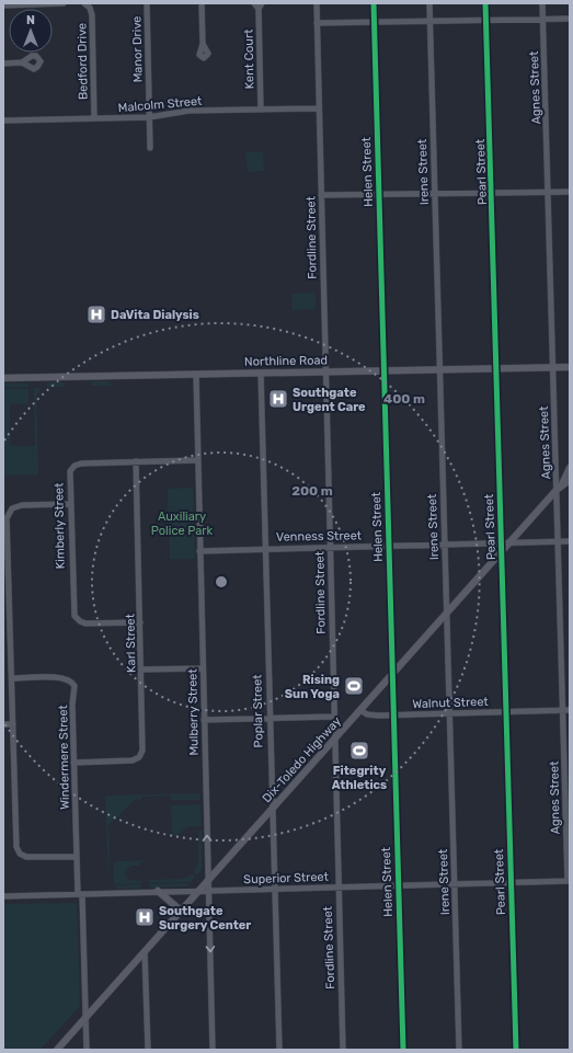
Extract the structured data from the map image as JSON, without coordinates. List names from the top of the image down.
{
  "streets": {
    "main road": ["Northline Road", "Dix-Toledo Highway"],
    "street": [
      "Manor Drive",
      "Kent Court",
      "Bedford Drive",
      "Agnes Street",
      "Malcolm Street",
      "Helen Street",
      "Irene Street",
      "Pearl Street",
      "Fordline Street",
      "Kimberly Street",
      "Venness Street",
      "Karl Street",
      "Walnut Street",
      "Poplar Street",
      "Mulberry Street",
      "Windermere Street",
      "Superior Street"
    ]
  },
  "crossings": [
    ["Manor Drive", "Malcolm Street"],
    ["Kent Court", "Malcolm Street"],
    ["Bedford Drive", "Malcolm Street"],
    ["Agnes Street", "Northline Road"],
    ["Agnes Street", "Venness Street"],
    ["Agnes Street", "Walnut Street"],
    ["Agnes Street", "Dix-Toledo Highway"],
    ["Agnes Street", "Superior Street"],
    ["Malcolm Street", "Fordline Street"],
    ["Helen Street", "Northline Road"],
    ["Helen Street", "Venness Street"],
    ["Helen Street", "Walnut Street"],
    ["Helen Street", "Dix-Toledo Highway"],
    ["Helen Street", "Superior Street"],
    ["Irene Street", "Northline Road"],
    ["Irene Street", "Venness Street"],
    ["Irene Street", "Walnut Street"],
    ["Irene Street", "Dix-Toledo Highway"],
    ["Irene Street", "Superior Street"],
    ["Pearl Street", "Northline Road"],
    ["Pearl Street", "Venness Street"],
    ["Pearl Street", "Walnut Street"],
    ["Pearl Street", "Dix-Toledo Highway"],
    ["Pearl Street", "Superior Street"],
    ["Fordline Street", "Northline Road"],
    ["Fordline Street", "Venness Street"],
    ["Fordline Street", "Dix-Toledo Highway"],
    ["Fordline Street", "Superior Street"],
    ["Northline Road", "Poplar Street"],
    ["Northline Road", "Mulberry Street"],
    ["Kimberly Street", "Karl Street"],
    ["Kimberly Street", "Mulberry Street"],
    ["Venness Street", "Poplar Street"],
    ["Venness Street", "Mulberry Street"],
    ["Venness Street", "Dix-Toledo Highway"],
    ["Karl Street", "Windermere Street"],
    ["Walnut Street", "Dix-Toledo Highway"],
    ["Poplar Street", "Dix-Toledo Highway"],
    ["Poplar Street", "Superior Street"],
    ["Mulberry Street", "Dix-Toledo Highway"],
    ["Mulberry Street", "Superior Street"],
    ["Windermere Street", "Dix-Toledo Highway"],
    ["Windermere Street", "Superior Street"],
    ["Dix-Toledo Highway", "Superior Street"]
  ],
  "parks": ["Auxiliary Police Park"],
  "places": {
    "hospital": ["DaVita Dialysis", "Southgate Urgent Care", "Southgate Surgery Center"],
    "sports": ["Rising Sun Yoga", "Fitegrity Athletics"]
  },
  "north": "top",
  "rings": ["400 m", "200 m"]
}
